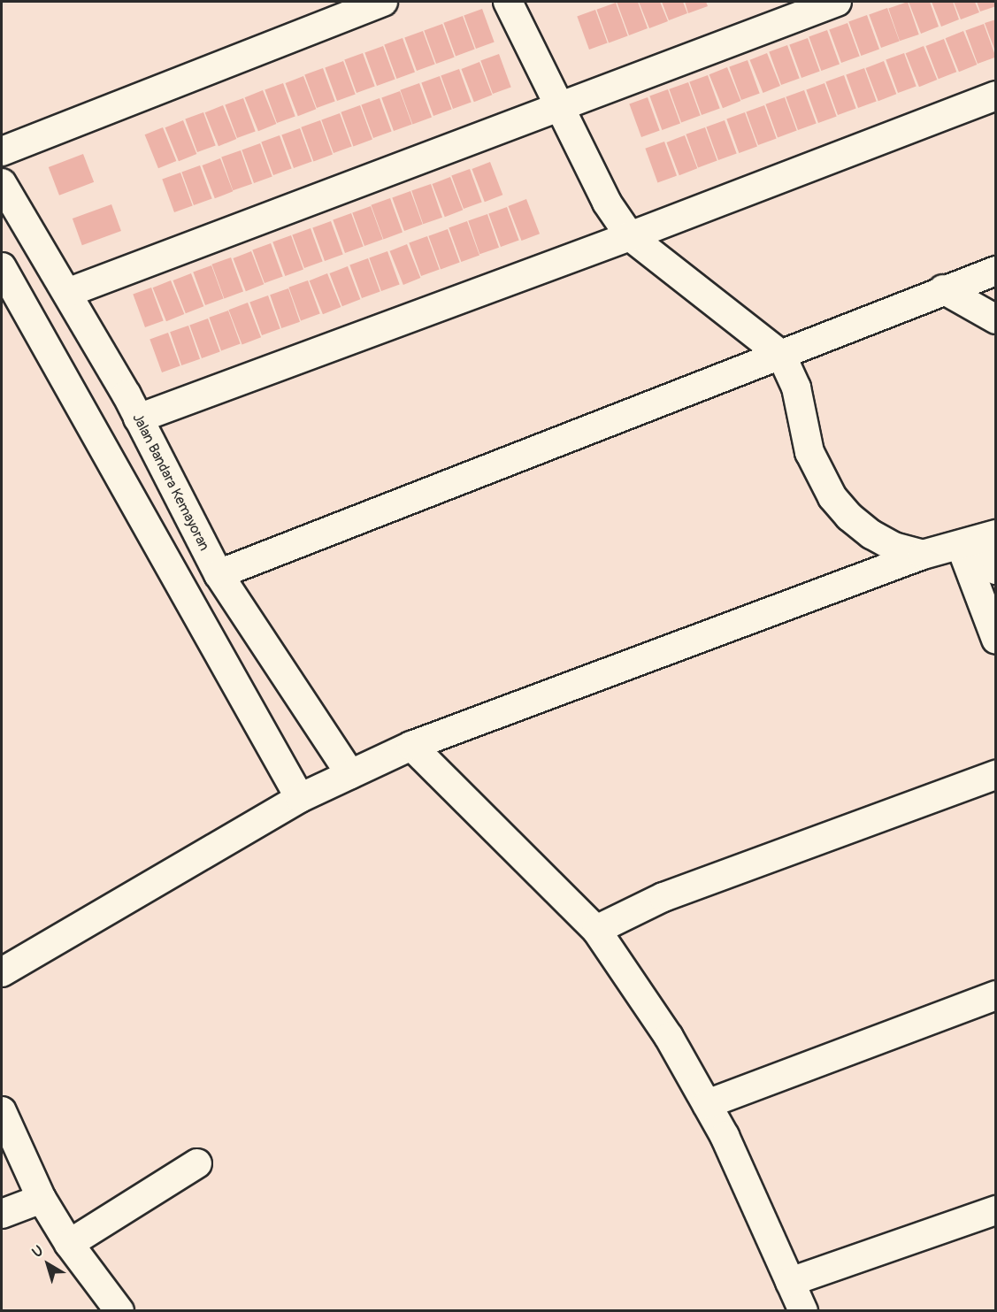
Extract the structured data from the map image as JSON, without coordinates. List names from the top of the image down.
{
  "streets": {
    "street": ["Jalan Bandara Kemayoran"]
  },
  "north": "top left"
}
